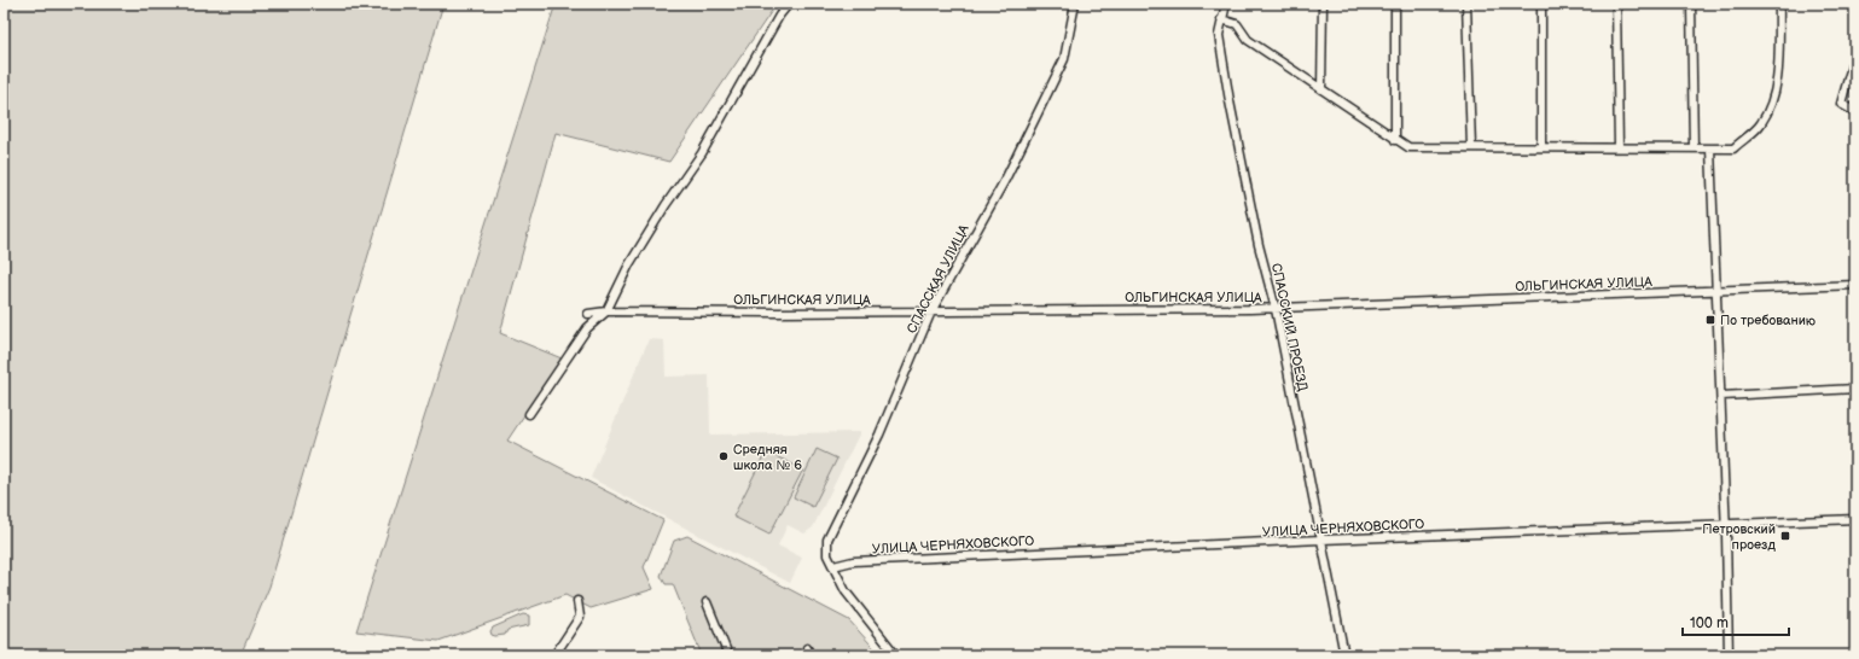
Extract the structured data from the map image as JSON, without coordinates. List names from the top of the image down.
{
  "streets": {
    "street": [
      "СПАССКАЯ УЛИЦА",
      "ОЛЬГИНСКАЯ УЛИЦА",
      "СПАССКИЙ ПРОЕЗД",
      "УЛИЦА ЧЕРНЯХОВСКОГО"
    ]
  },
  "crossings": [
    ["СПАССКАЯ УЛИЦА", "ОЛЬГИНСКАЯ УЛИЦА"],
    ["СПАССКАЯ УЛИЦА", "УЛИЦА ЧЕРНЯХОВСКОГО"],
    ["ОЛЬГИНСКАЯ УЛИЦА", "СПАССКИЙ ПРОЕЗД"],
    ["СПАССКИЙ ПРОЕЗД", "УЛИЦА ЧЕРНЯХОВСКОГО"]
  ],
  "places": {
    "transit": ["По требованию", "Петровский проезд"],
    "other": ["Средняя школа № 6"]
  },
  "scale_bar": "100 m"
}
